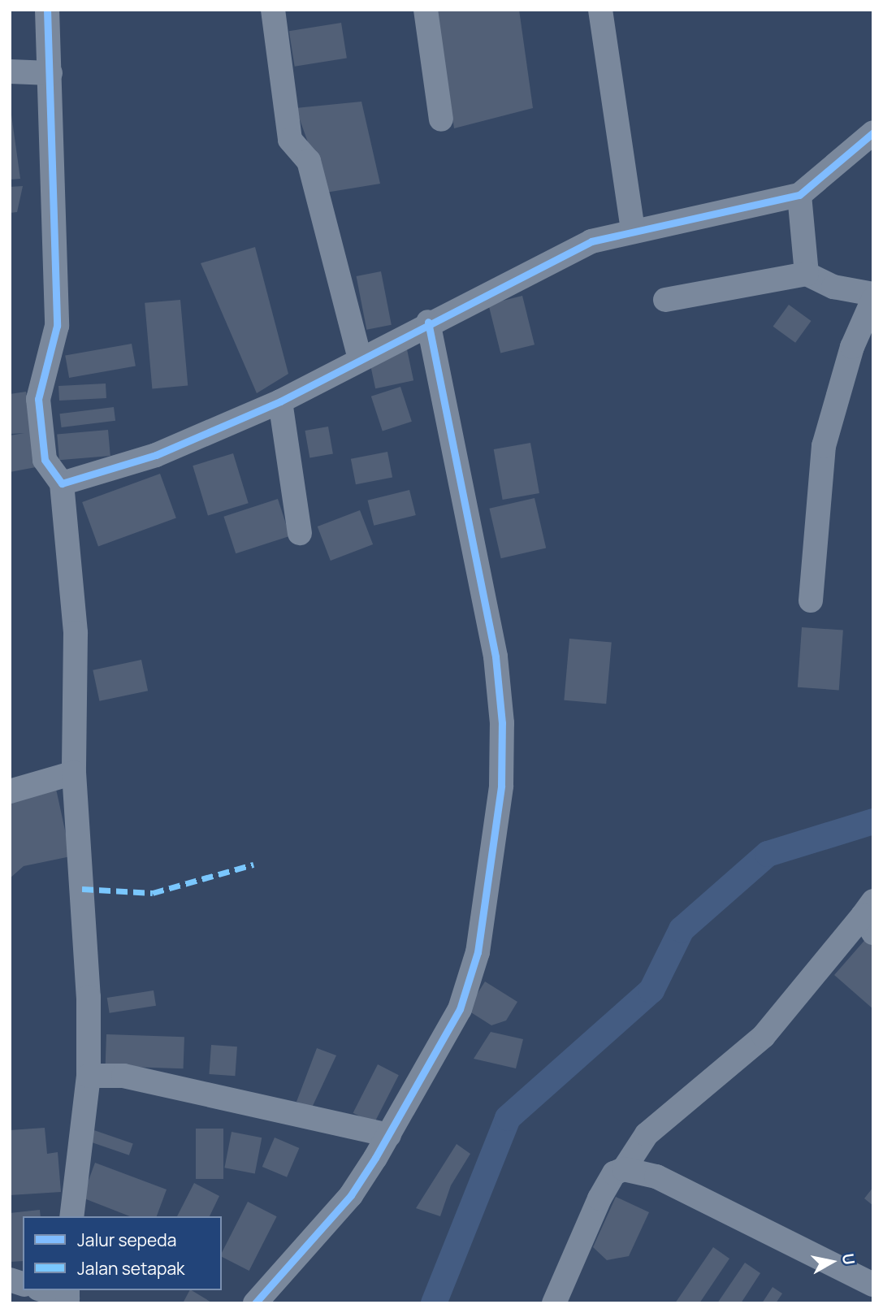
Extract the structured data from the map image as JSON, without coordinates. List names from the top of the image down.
{
  "legend": ["Jalur sepeda", "Jalan setapak"],
  "north": "right"
}
